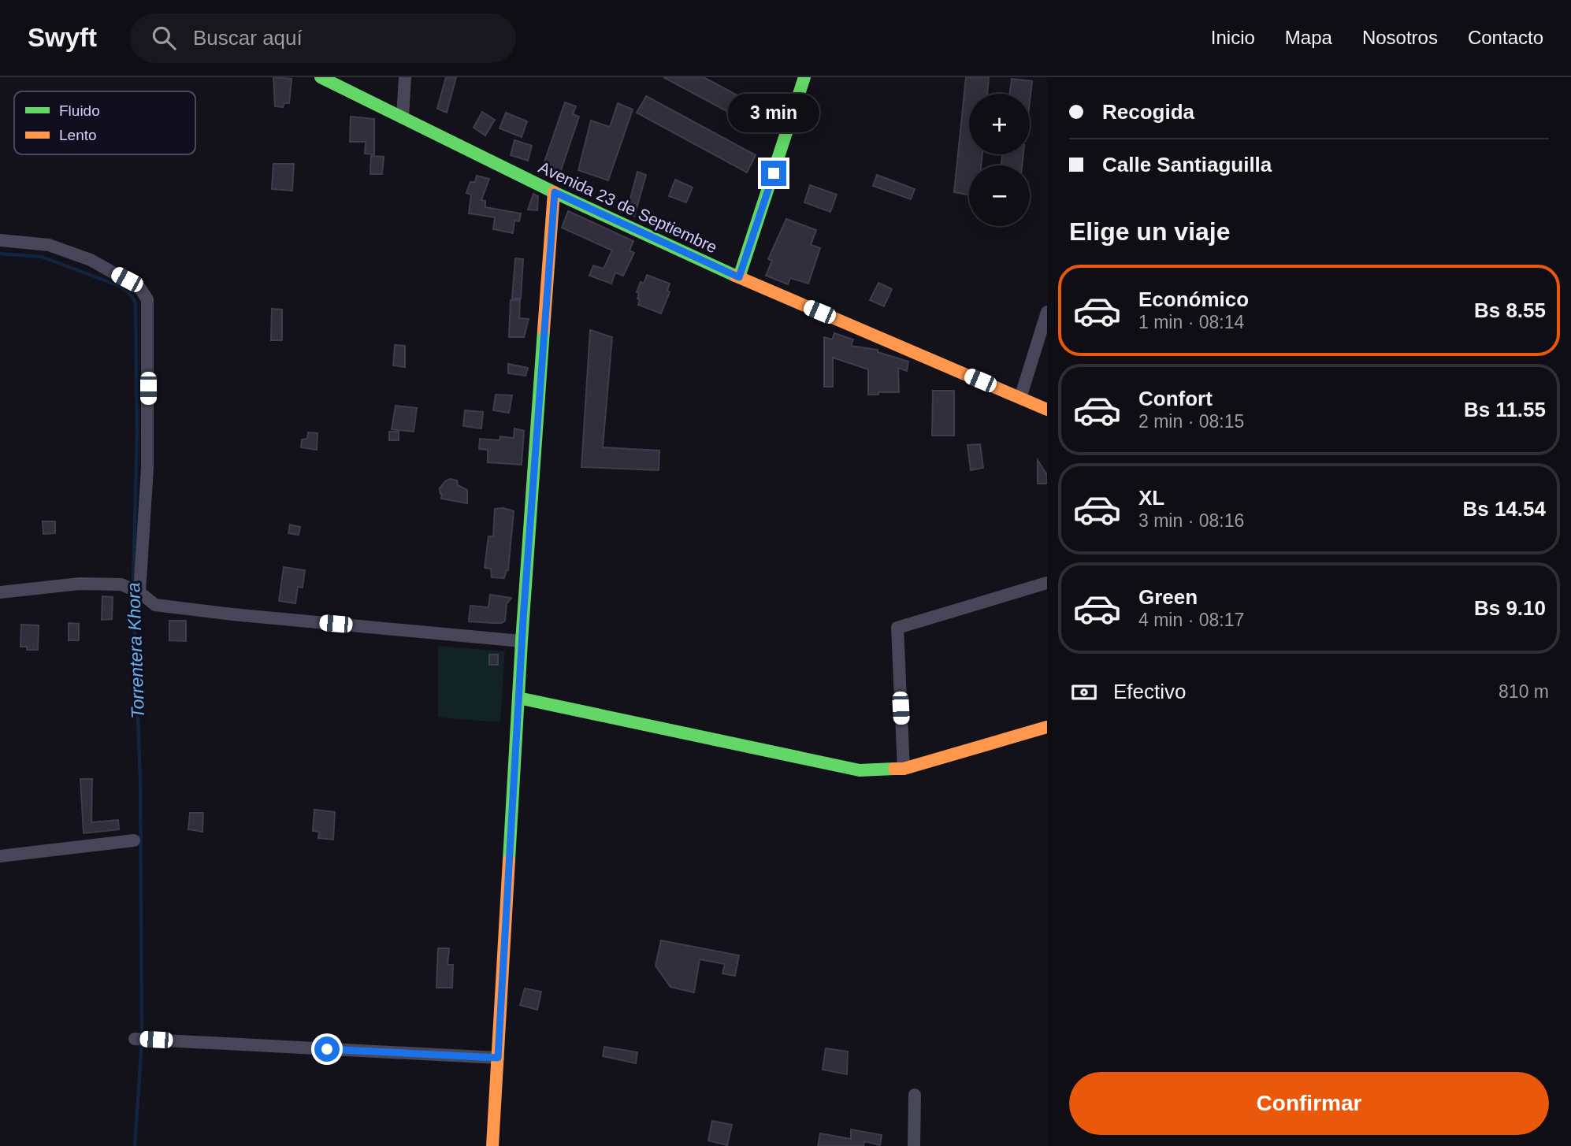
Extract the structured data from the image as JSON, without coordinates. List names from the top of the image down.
{
  "streets": {
    "street": ["Avenida 23 de Septiembre"]
  },
  "water": ["Torrentera Khora"],
  "legend": ["Fluido", "Lento"],
  "page": {
    "header": "Swyft",
    "search": "Buscar aquí",
    "nav": [
      "Inicio",
      "Mapa",
      "Nosotros",
      "Contacto"
    ],
    "banner": ["Recogida", "Calle Santiaguilla"],
    "map_buttons": ["+", "−"],
    "bubble": "3 min",
    "heading": "Elige un viaje",
    "list": [
      {
        "name": "Económico",
        "note": "1 min · 08:14",
        "value": "Bs 8.55"
      },
      {
        "name": "Confort",
        "note": "2 min · 08:15",
        "value": "Bs 11.55"
      },
      {
        "name": "XL",
        "note": "3 min · 08:16",
        "value": "Bs 14.54"
      },
      {
        "name": "Green",
        "note": "4 min · 08:17",
        "value": "Bs 9.10"
      }
    ],
    "pay": ["Efectivo", "810 m"],
    "buttons": "Confirmar"
  }
}
